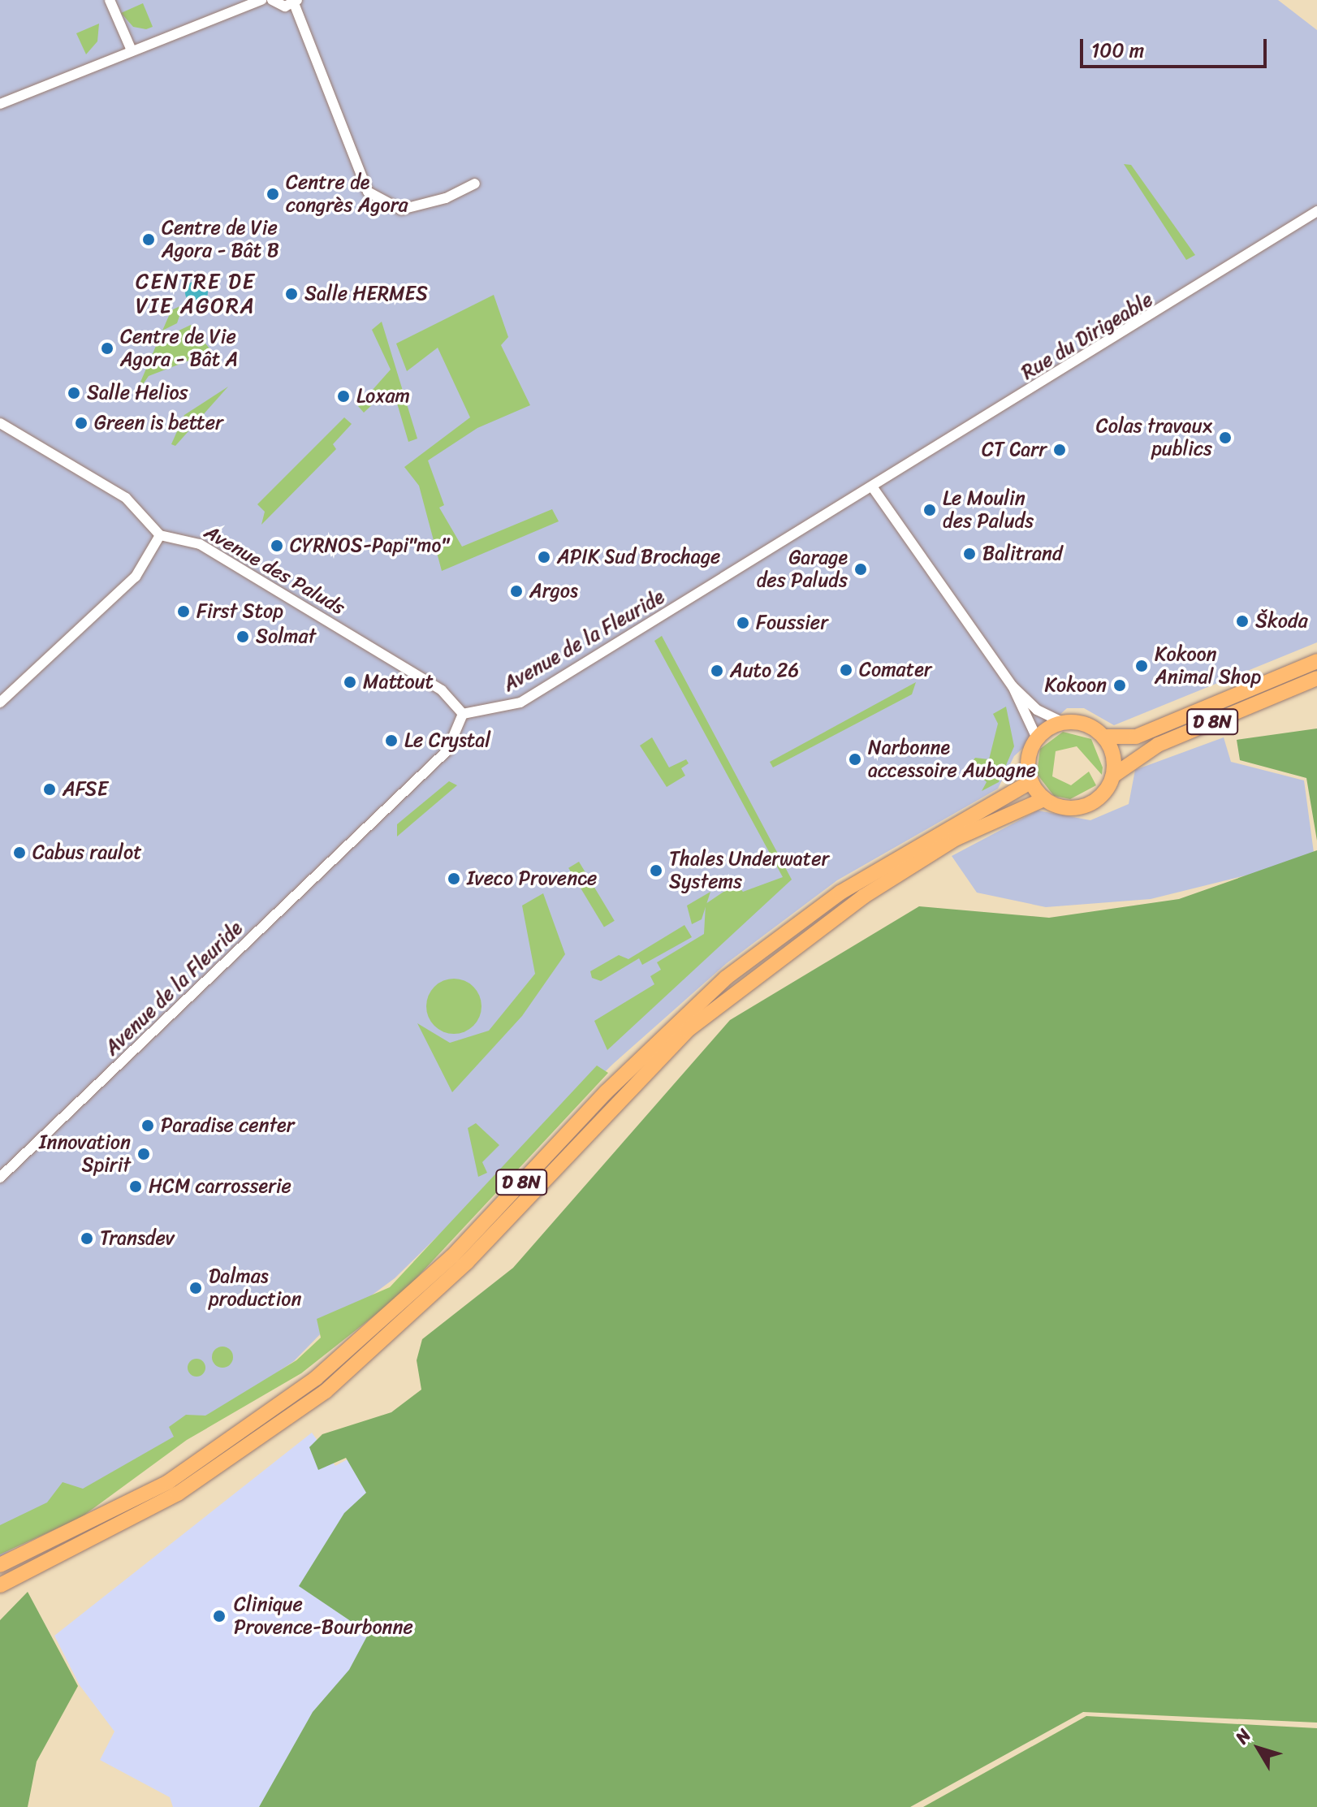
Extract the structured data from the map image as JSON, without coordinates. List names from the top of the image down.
{
  "streets": {
    "main road": ["D 8N"],
    "street": ["Rue du Dirigeable", "Avenue des Paluds", "Avenue de la Fleuride"]
  },
  "crossings": [
    ["Rue du Dirigeable", "Avenue de la Fleuride"],
    ["Avenue des Paluds", "Avenue de la Fleuride"]
  ],
  "districts": ["CENTRE DE VIE AGORA"],
  "places": [
    "Centre de congrès Agora",
    "Centre de Vie Agora - Bât B",
    "Salle HERMES",
    "Centre de Vie Agora - Bât A",
    "Salle Helios",
    "Loxam",
    "Green is better",
    "Colas travaux publics",
    "CT Carr",
    "Le Moulin des Paluds",
    "CYRNOS-Papi\"mo\"",
    "Balitrand",
    "APIK Sud Brochage",
    "Garage des Paluds",
    "Argos",
    "First Stop",
    "Škoda",
    "Foussier",
    "Solmat",
    "Kokoon Animal Shop",
    "Comater",
    "Auto 26",
    "Mattout",
    "Kokoon",
    "Le Crystal",
    "Narbonne accessoire Aubagne",
    "AFSE",
    "Cabus raulot",
    "Thales Underwater Systems",
    "Iveco Provence",
    "Paradise center",
    "Innovation Spirit",
    "HCM carrosserie",
    "Transdev",
    "Dalmas production",
    "Clinique Provence-Bourbonne"
  ],
  "scale_bar": "100 m",
  "north": "top left"
}
